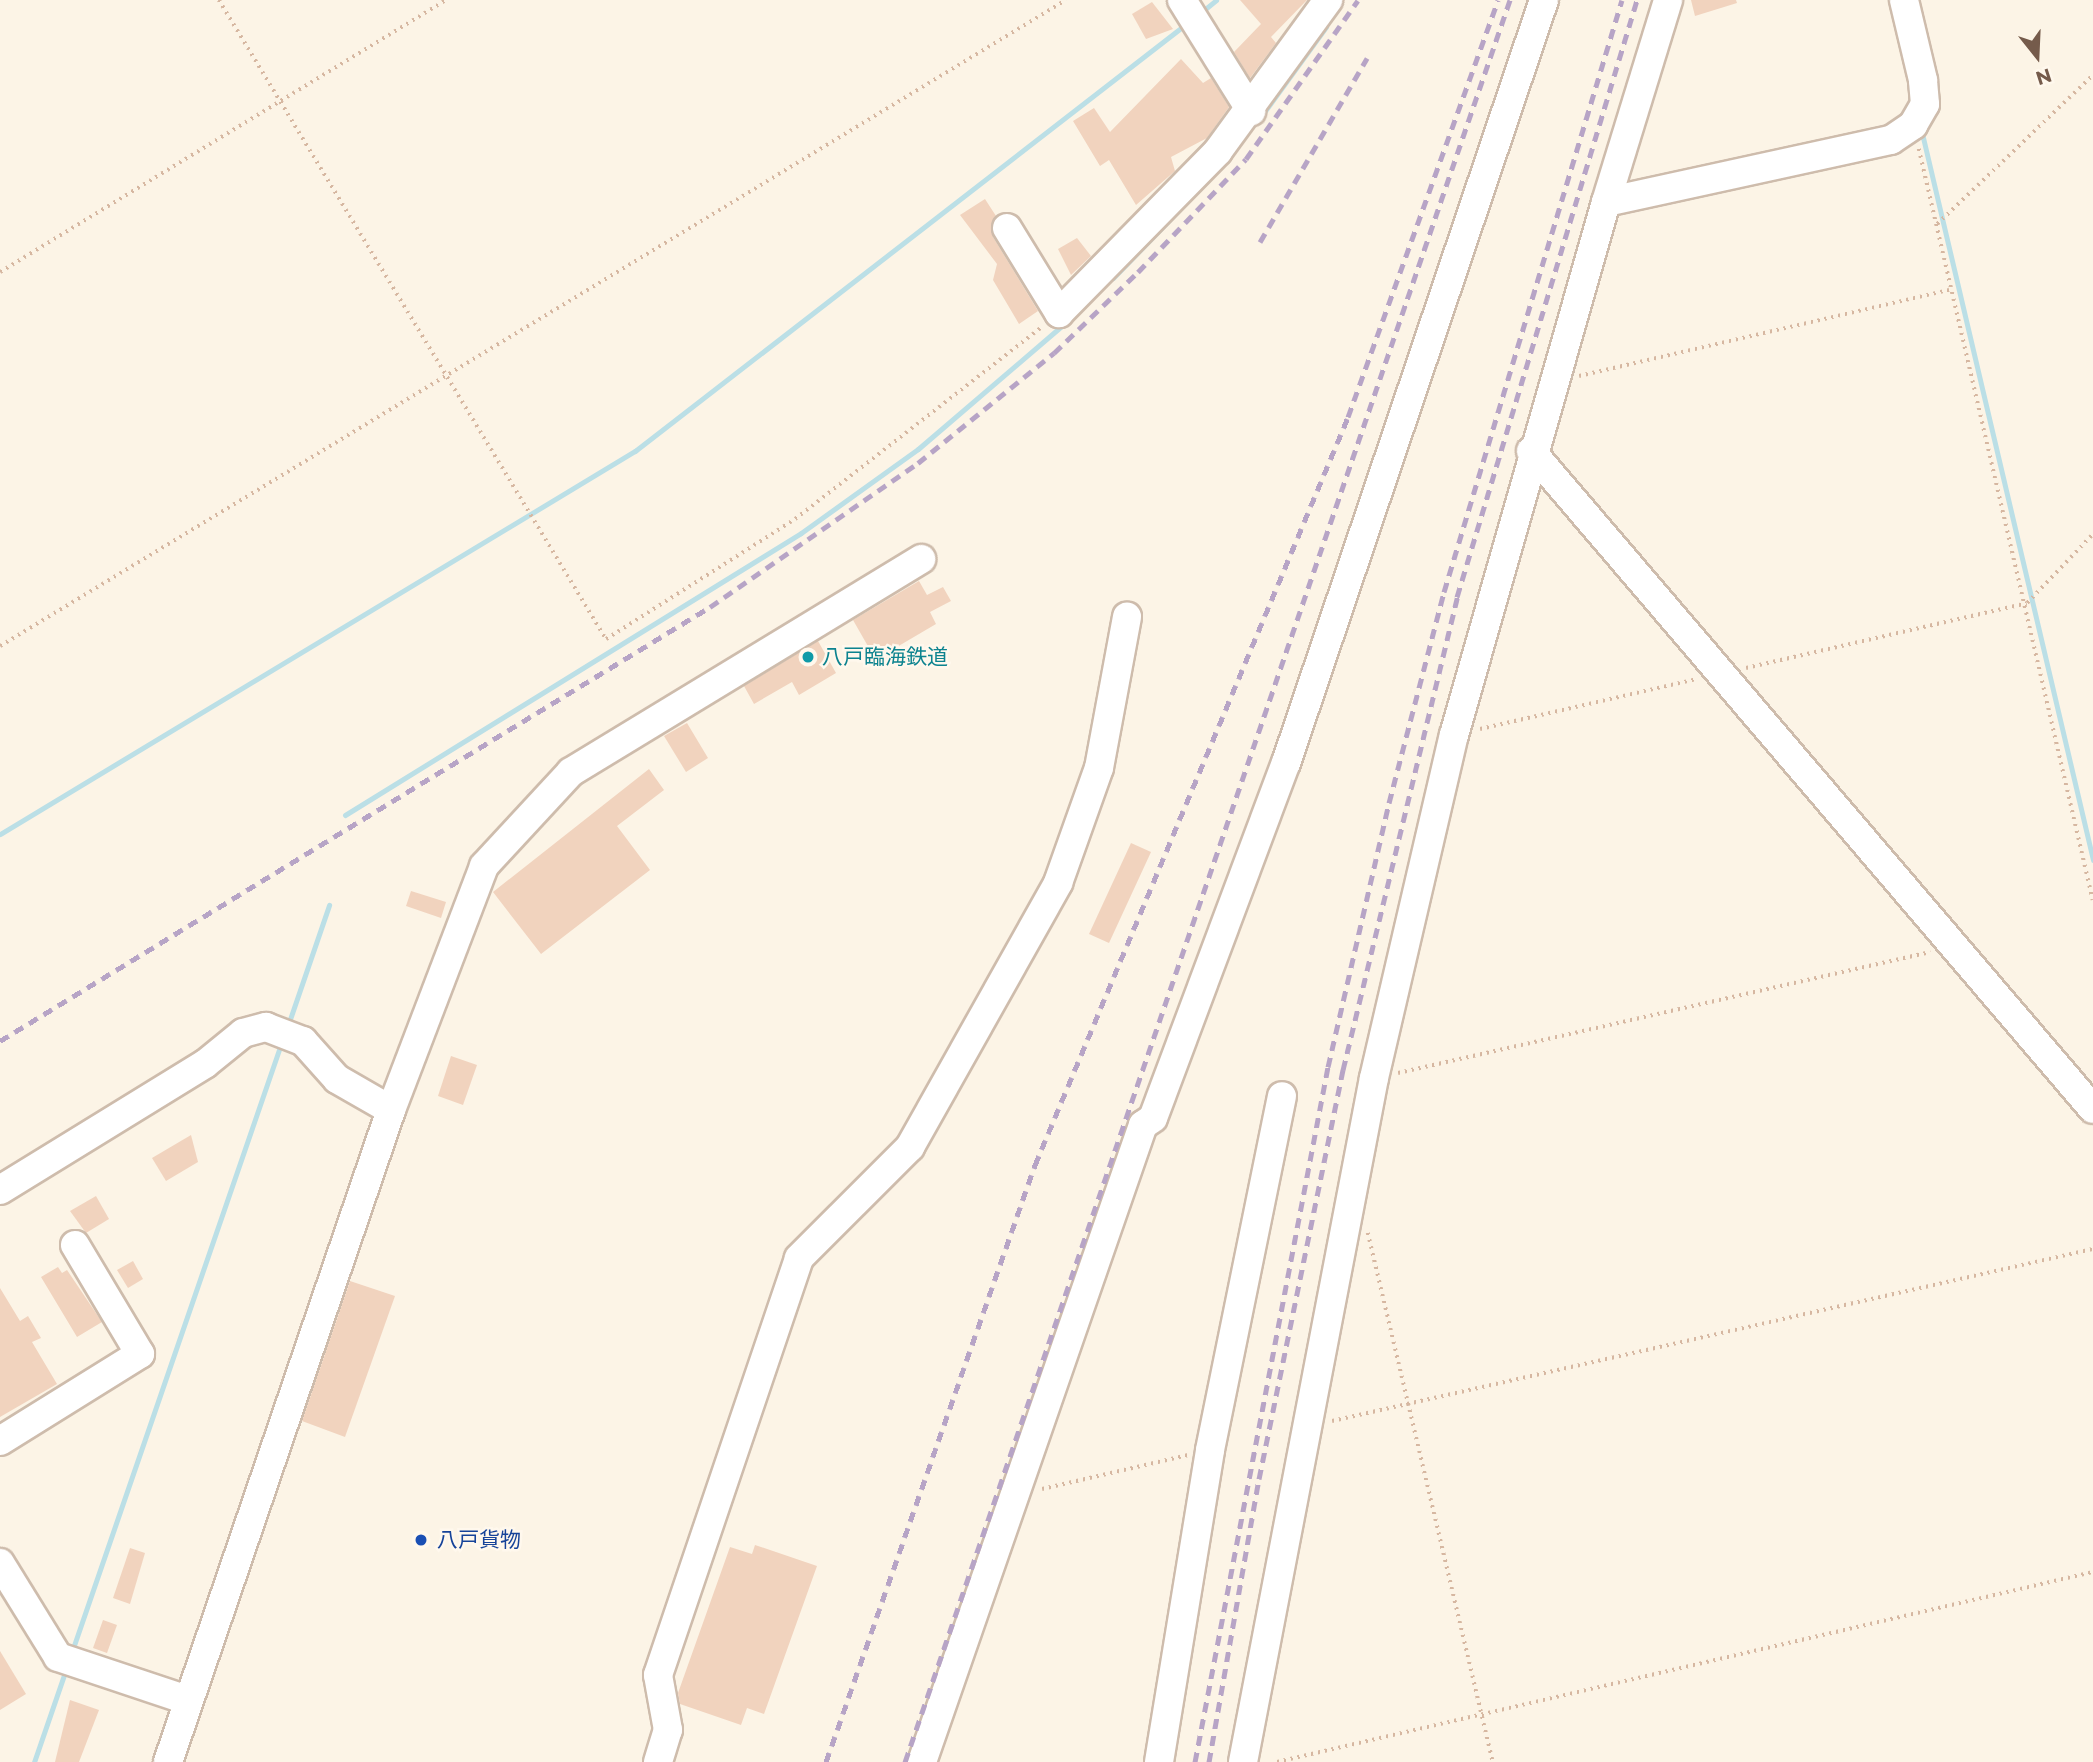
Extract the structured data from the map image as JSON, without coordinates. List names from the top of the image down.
{
  "places": ["八戸臨海鉄道", "八戸貨物"],
  "north": "bottom"
}
